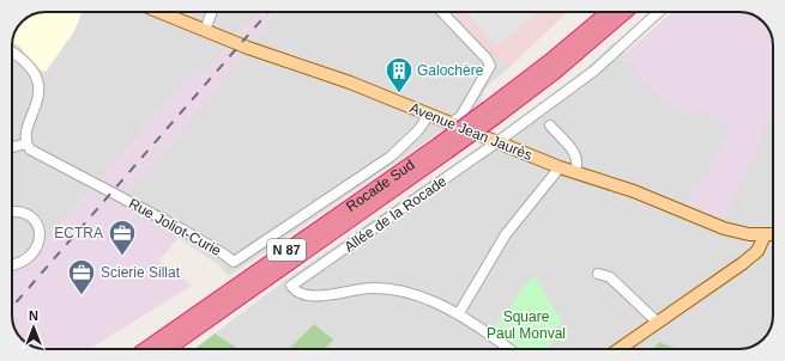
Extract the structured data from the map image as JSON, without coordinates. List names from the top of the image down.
{
  "streets": {
    "highway": ["Rocade Sud", "N 87"],
    "main road": ["Avenue Jean Jaurès"],
    "street": ["Allée de la Rocade", "Rue Joliot-Curie"]
  },
  "crossings": [
    ["Avenue Jean Jaurès", "Allée de la Rocade"],
    ["Avenue Jean Jaurès", "Rue Joliot-Curie"]
  ],
  "parks": ["Square Paul Monval"],
  "places": {
    "building": ["Galochère"],
    "office": ["ECTRA", "Scierie Sillat"]
  },
  "north": "top"
}
